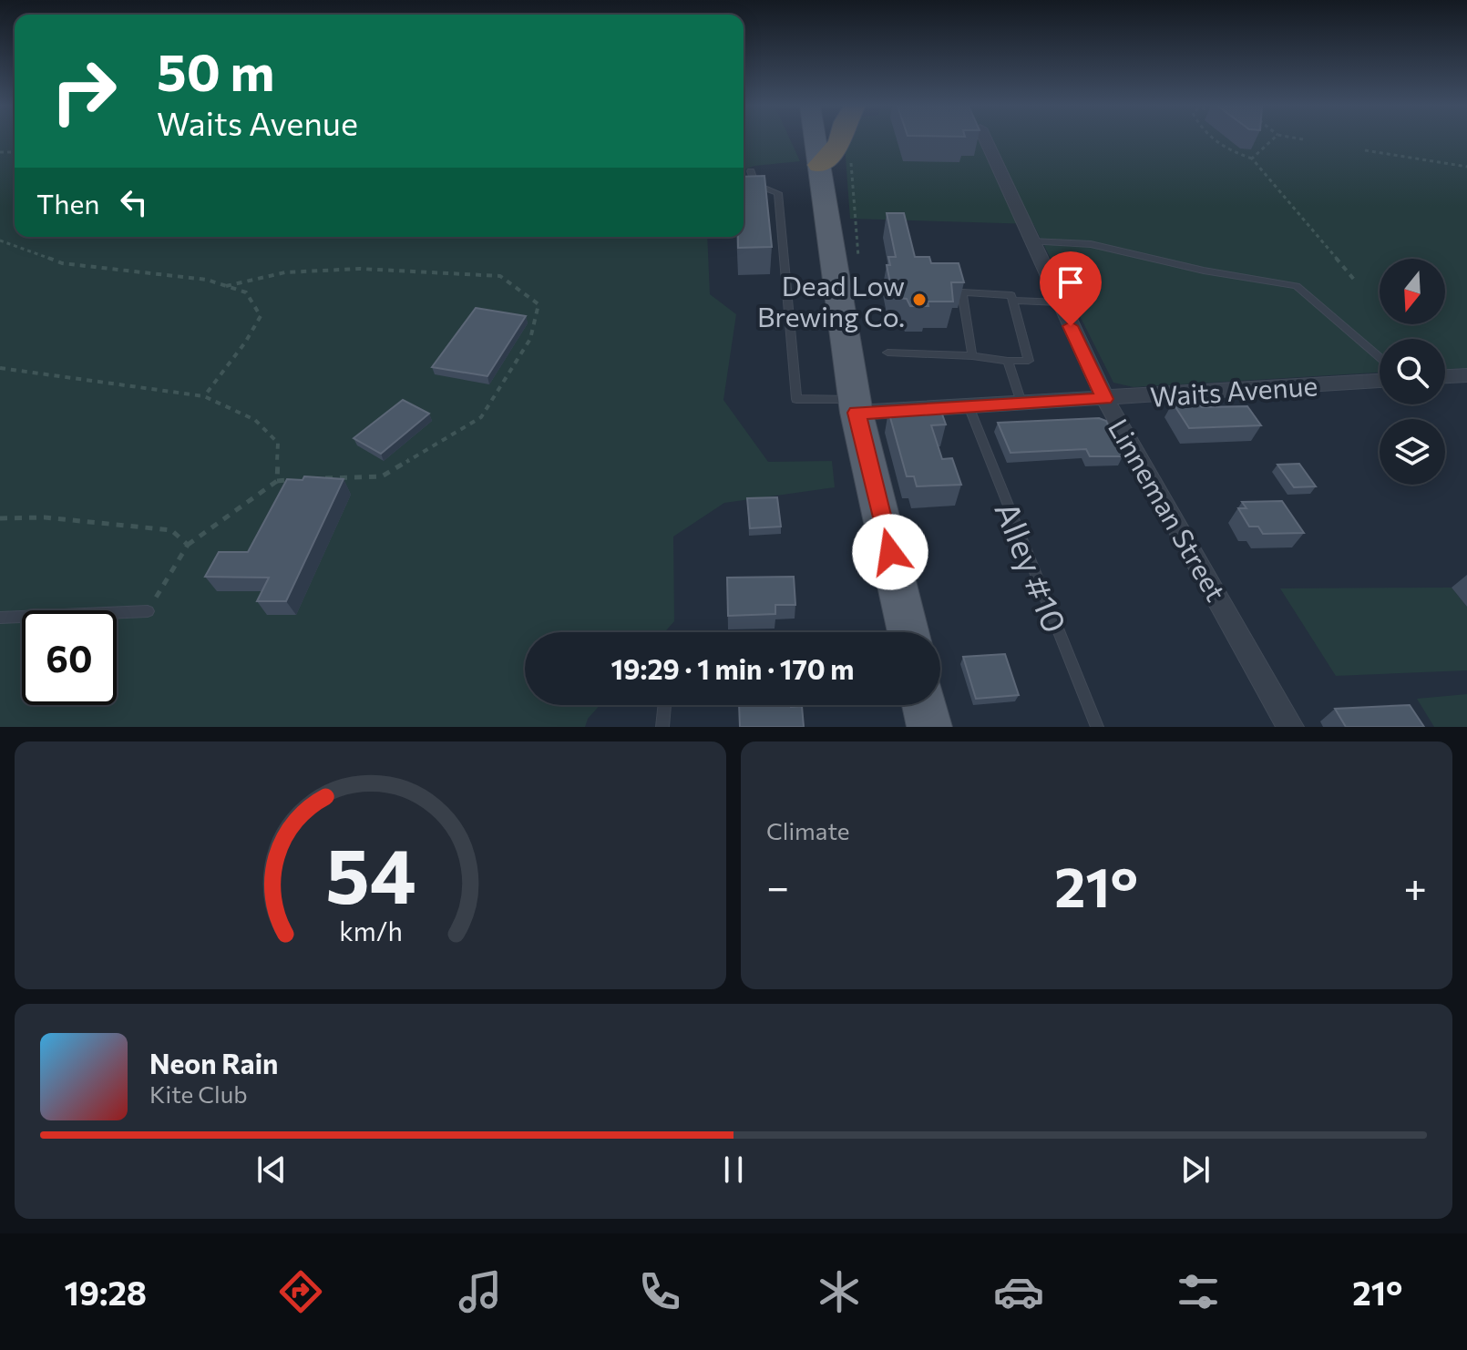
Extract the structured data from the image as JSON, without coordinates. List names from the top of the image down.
{
  "streets": {
    "street": ["Waits Avenue", "Linneman Street"],
    "lane": ["Alley #10"]
  },
  "crossings": [
    ["Waits Avenue", "Linneman Street"],
    ["Waits Avenue", "Alley #10"]
  ],
  "places": ["Dead Low Brewing Co."],
  "north": "bottom",
  "page": {
    "turn": ["50 m", "Waits Avenue"],
    "then": "Then",
    "limit": "60",
    "trip": "19:29 · 1 min · 170 m",
    "tile": "Climate",
    "heat": ["−", "21°", "+"],
    "song": ["Neon Rain", "Kite Club"],
    "tabs": ["19:28", "21°"],
    "gauge": ["54", "km/h"]
  }
}
